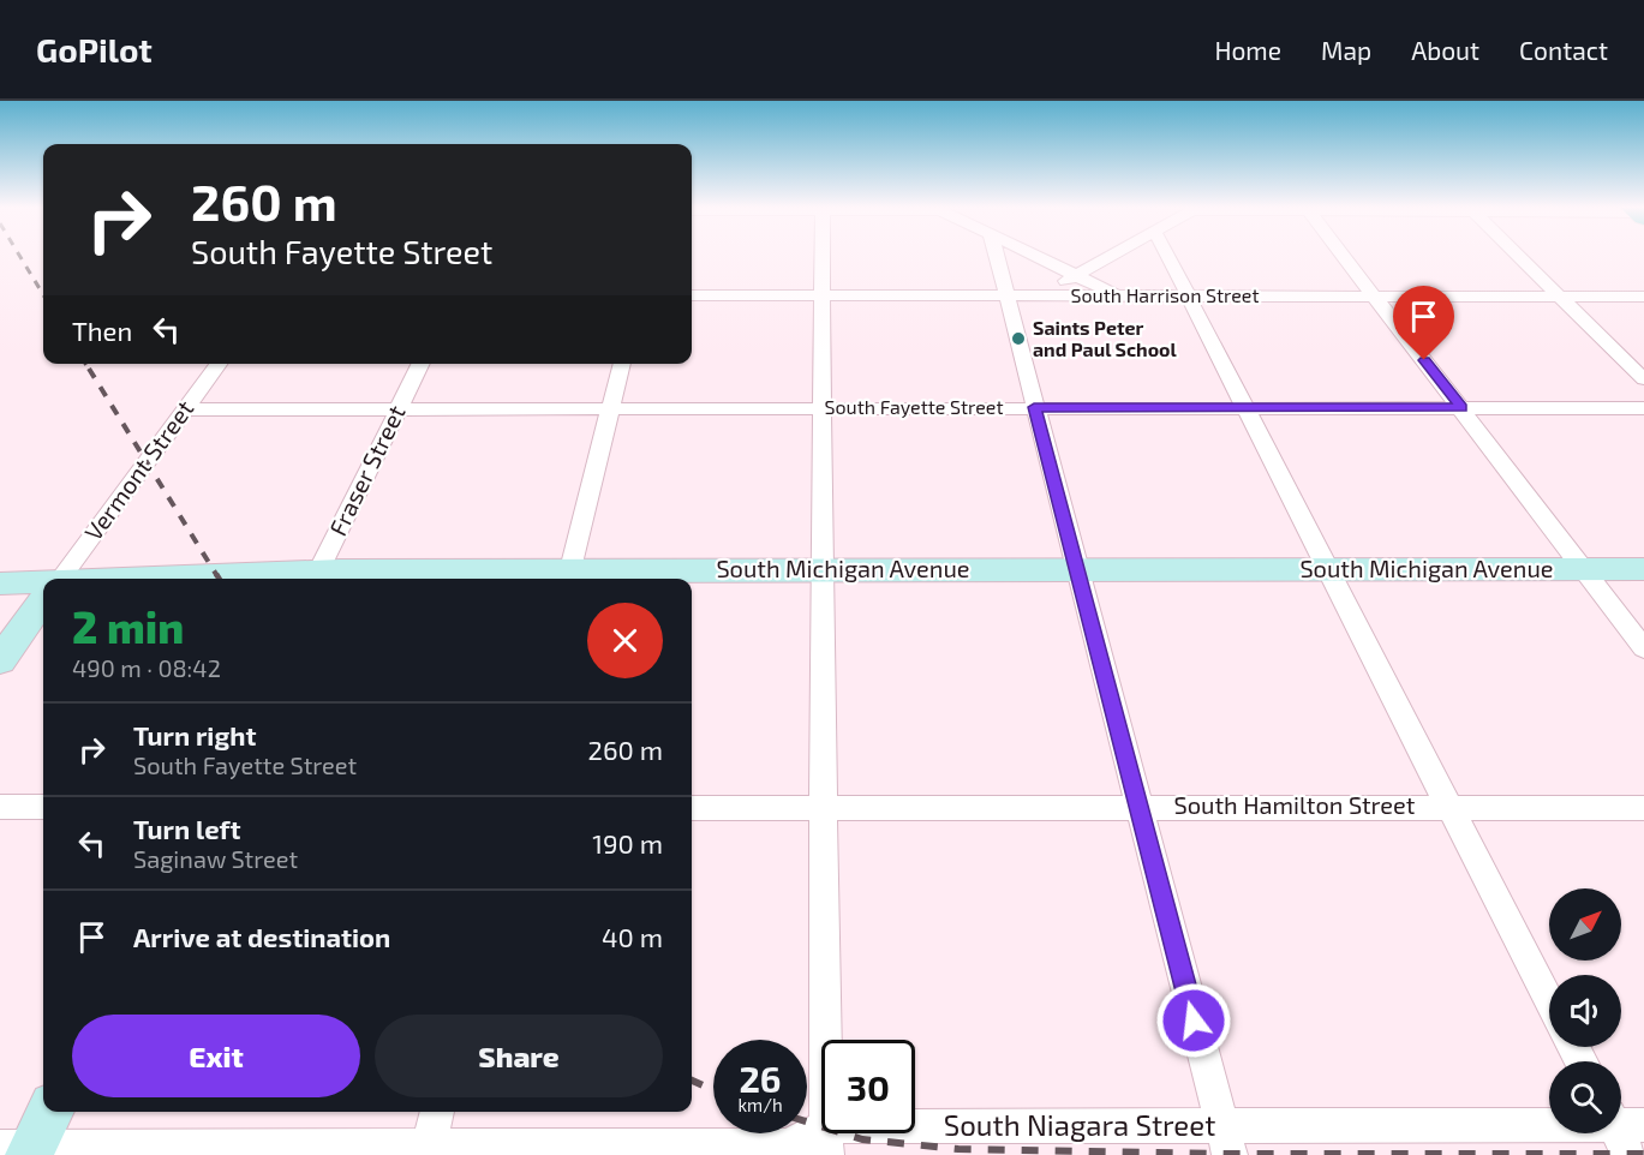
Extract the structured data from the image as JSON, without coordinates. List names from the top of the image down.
{
  "streets": {
    "street": [
      "South Harrison Street",
      "South Fayette Street",
      "Vermont Street",
      "Fraser Street",
      "South Michigan Avenue",
      "South Hamilton Street",
      "South Niagara Street"
    ]
  },
  "crossings": [
    ["South Fayette Street", "Vermont Street"],
    ["South Fayette Street", "Fraser Street"],
    ["Fraser Street", "South Michigan Avenue"]
  ],
  "places": ["Saints Peter and Paul School"],
  "north": "top right",
  "page": {
    "header": "GoPilot",
    "nav": [
      "Home",
      "Map",
      "About",
      "Contact"
    ],
    "turn": ["260 m", "South Fayette Street"],
    "then": "Then",
    "heading": ["2 min", "490 m · 08:42"],
    "list": [
      {
        "name": "Turn right",
        "note": "South Fayette Street",
        "value": "260 m"
      },
      {
        "name": "Turn left",
        "note": "Saginaw Street",
        "value": "190 m"
      },
      {
        "name": "Arrive at destination",
        "value": "40 m"
      }
    ],
    "buttons": ["Exit", "Share"],
    "speed": "26 km/h",
    "limit": "30"
  }
}
